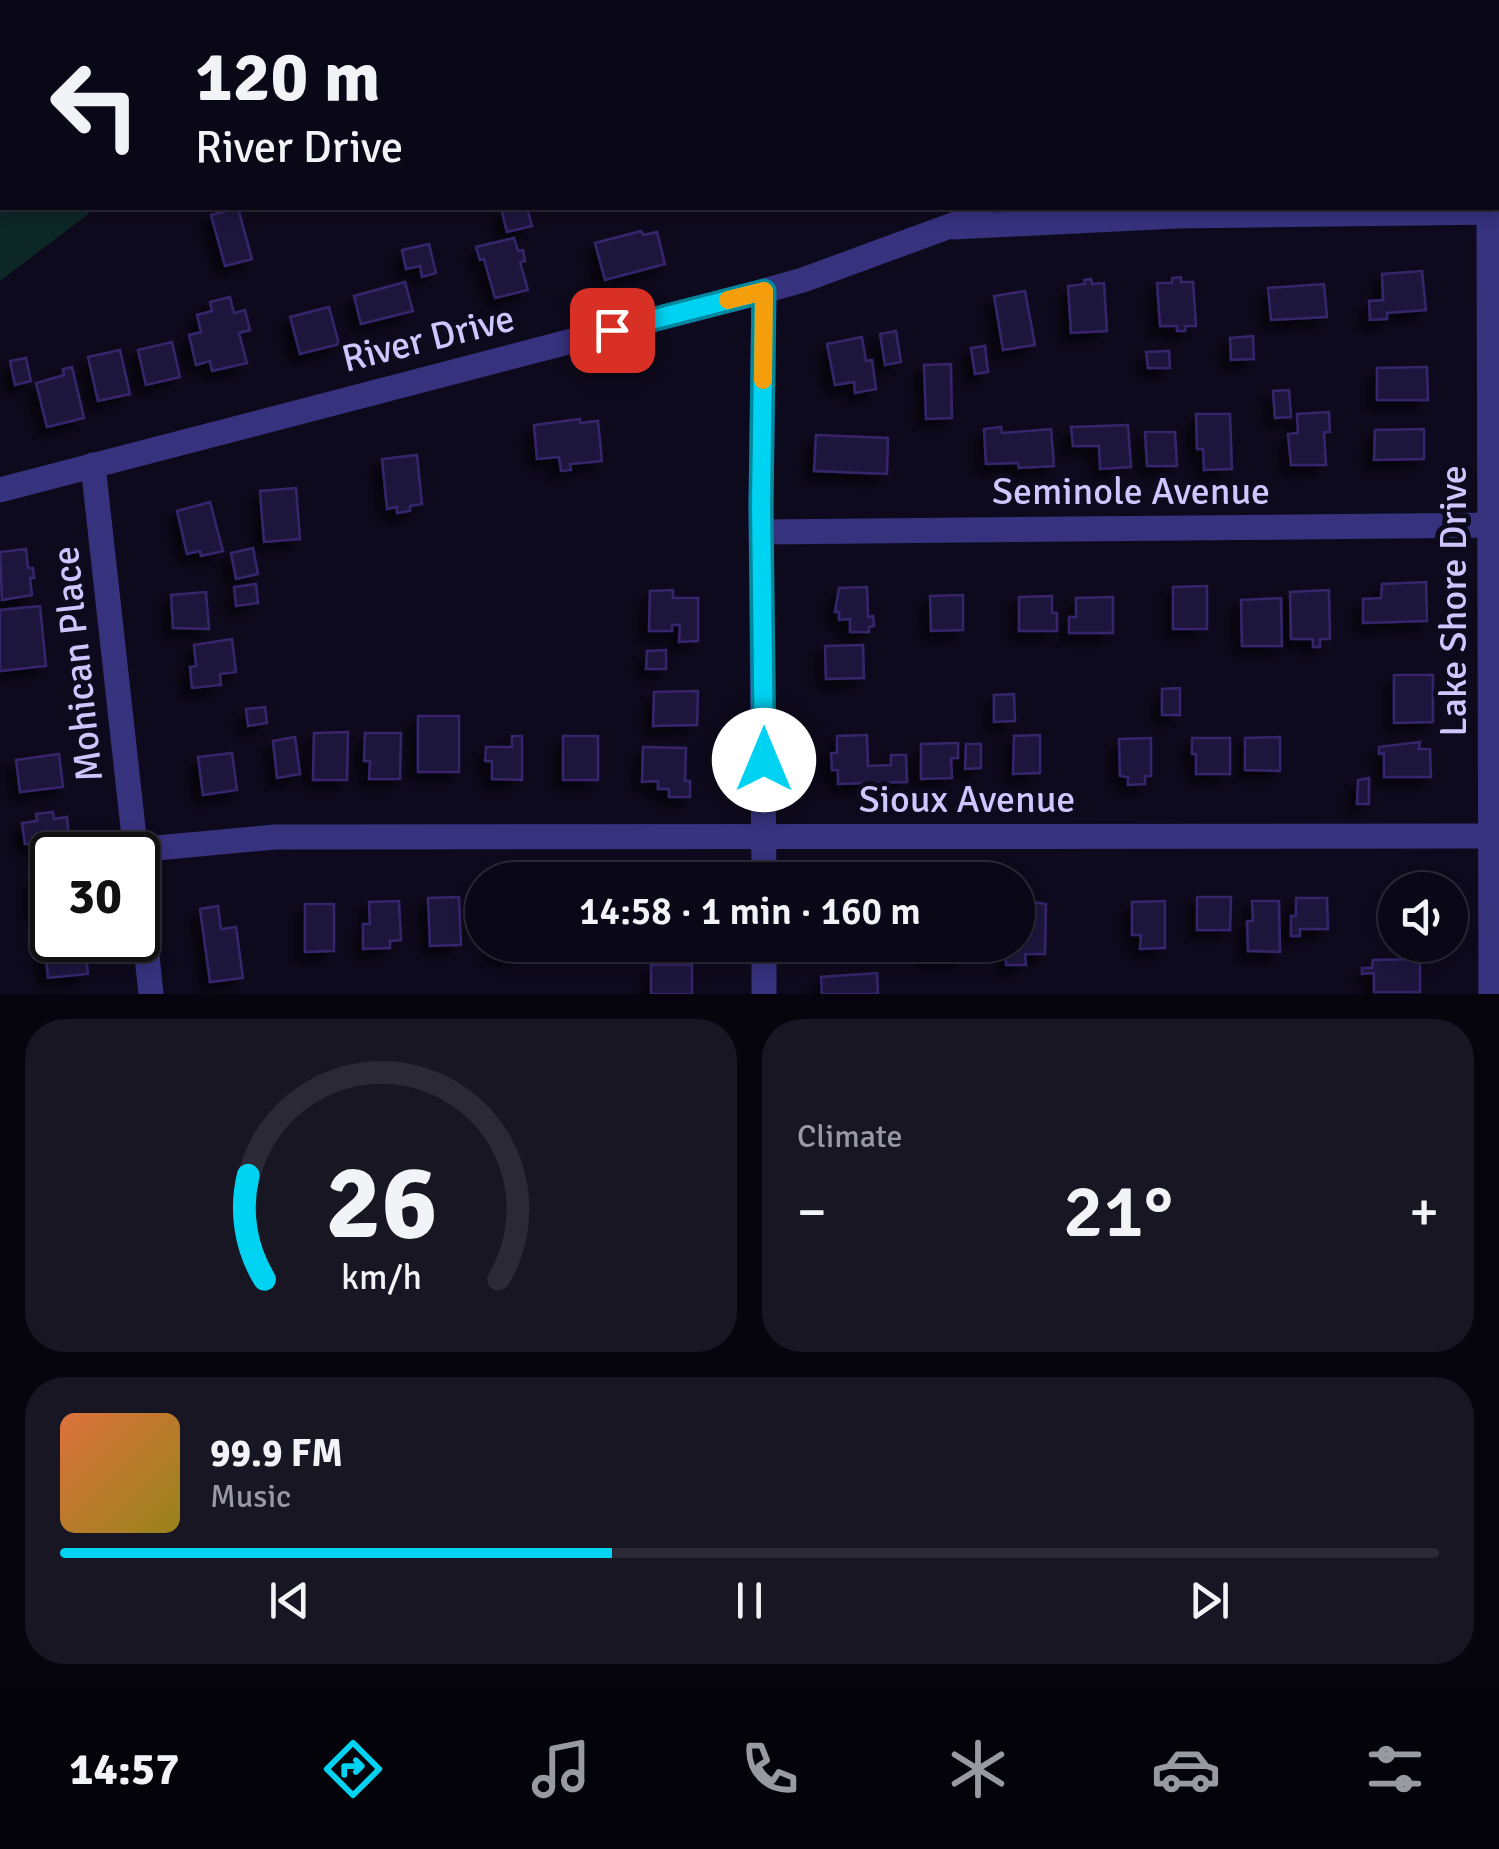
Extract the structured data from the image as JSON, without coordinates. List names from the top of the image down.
{
  "streets": {
    "street": [
      "River Drive",
      "Seminole Avenue",
      "Lake Shore Drive",
      "Mohican Place",
      "Sioux Avenue"
    ]
  },
  "crossings": [
    ["River Drive", "Mohican Place"],
    ["Seminole Avenue", "Lake Shore Drive"],
    ["Lake Shore Drive", "Sioux Avenue"]
  ],
  "page": {
    "turn": ["120 m", "River Drive"],
    "limit": "30",
    "trip": "14:58 · 1 min · 160 m",
    "tile": "Climate",
    "heat": ["−", "21°", "+"],
    "song": ["99.9 FM", "Music"],
    "tabs": "14:57",
    "gauge": ["26", "km/h"]
  }
}
